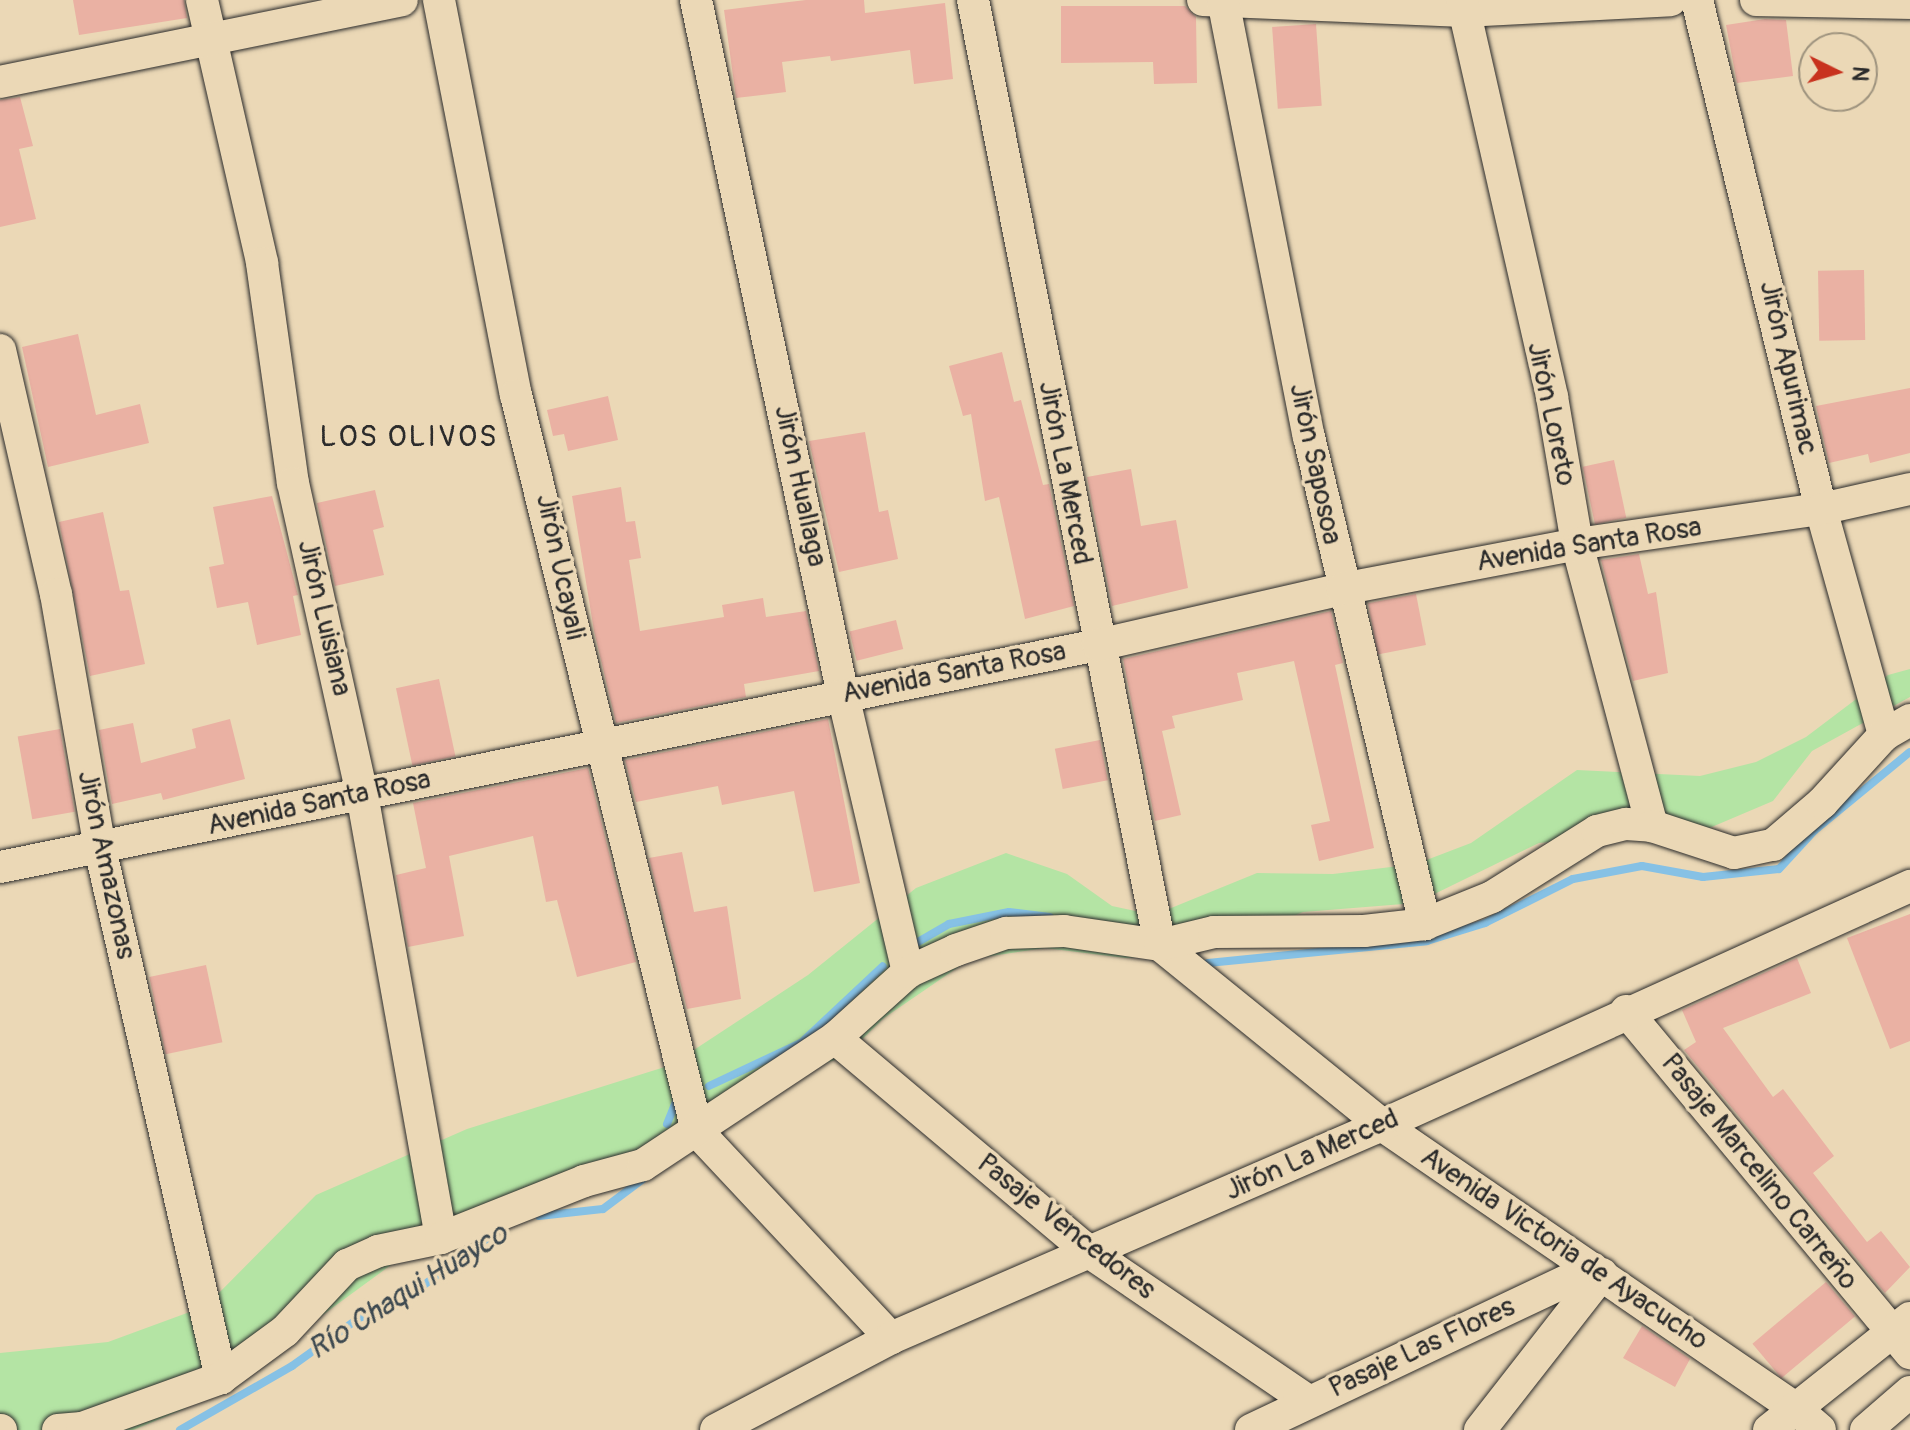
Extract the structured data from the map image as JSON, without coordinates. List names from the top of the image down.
{
  "streets": {
    "street": [
      "Jirón Apurimac",
      "Jirón Loreto",
      "Jirón Saposoa",
      "Jirón La Merced",
      "Jirón Huallaga",
      "Avenida Santa Rosa",
      "Jirón Ucayali",
      "Jirón Luisiana",
      "Jirón Amazonas",
      "Pasaje Marcelino Carreño",
      "Pasaje Vencedores",
      "Avenida Victoria de Ayacucho",
      "Pasaje Las Flores"
    ]
  },
  "crossings": [
    ["Jirón Apurimac", "Avenida Santa Rosa"],
    ["Jirón Loreto", "Avenida Santa Rosa"],
    ["Jirón Saposoa", "Avenida Santa Rosa"],
    ["Jirón La Merced", "Avenida Santa Rosa"],
    ["Jirón La Merced", "Pasaje Marcelino Carreño"],
    ["Jirón La Merced", "Pasaje Vencedores"],
    ["Jirón La Merced", "Avenida Victoria de Ayacucho"],
    ["Jirón Huallaga", "Avenida Santa Rosa"],
    ["Avenida Santa Rosa", "Jirón Ucayali"],
    ["Avenida Santa Rosa", "Jirón Luisiana"],
    ["Avenida Santa Rosa", "Jirón Amazonas"],
    ["Pasaje Vencedores", "Pasaje Las Flores"],
    ["Avenida Victoria de Ayacucho", "Pasaje Las Flores"]
  ],
  "districts": ["LOS OLIVOS"],
  "water": ["Río Chaqui Huayco"],
  "north": "right"
}
